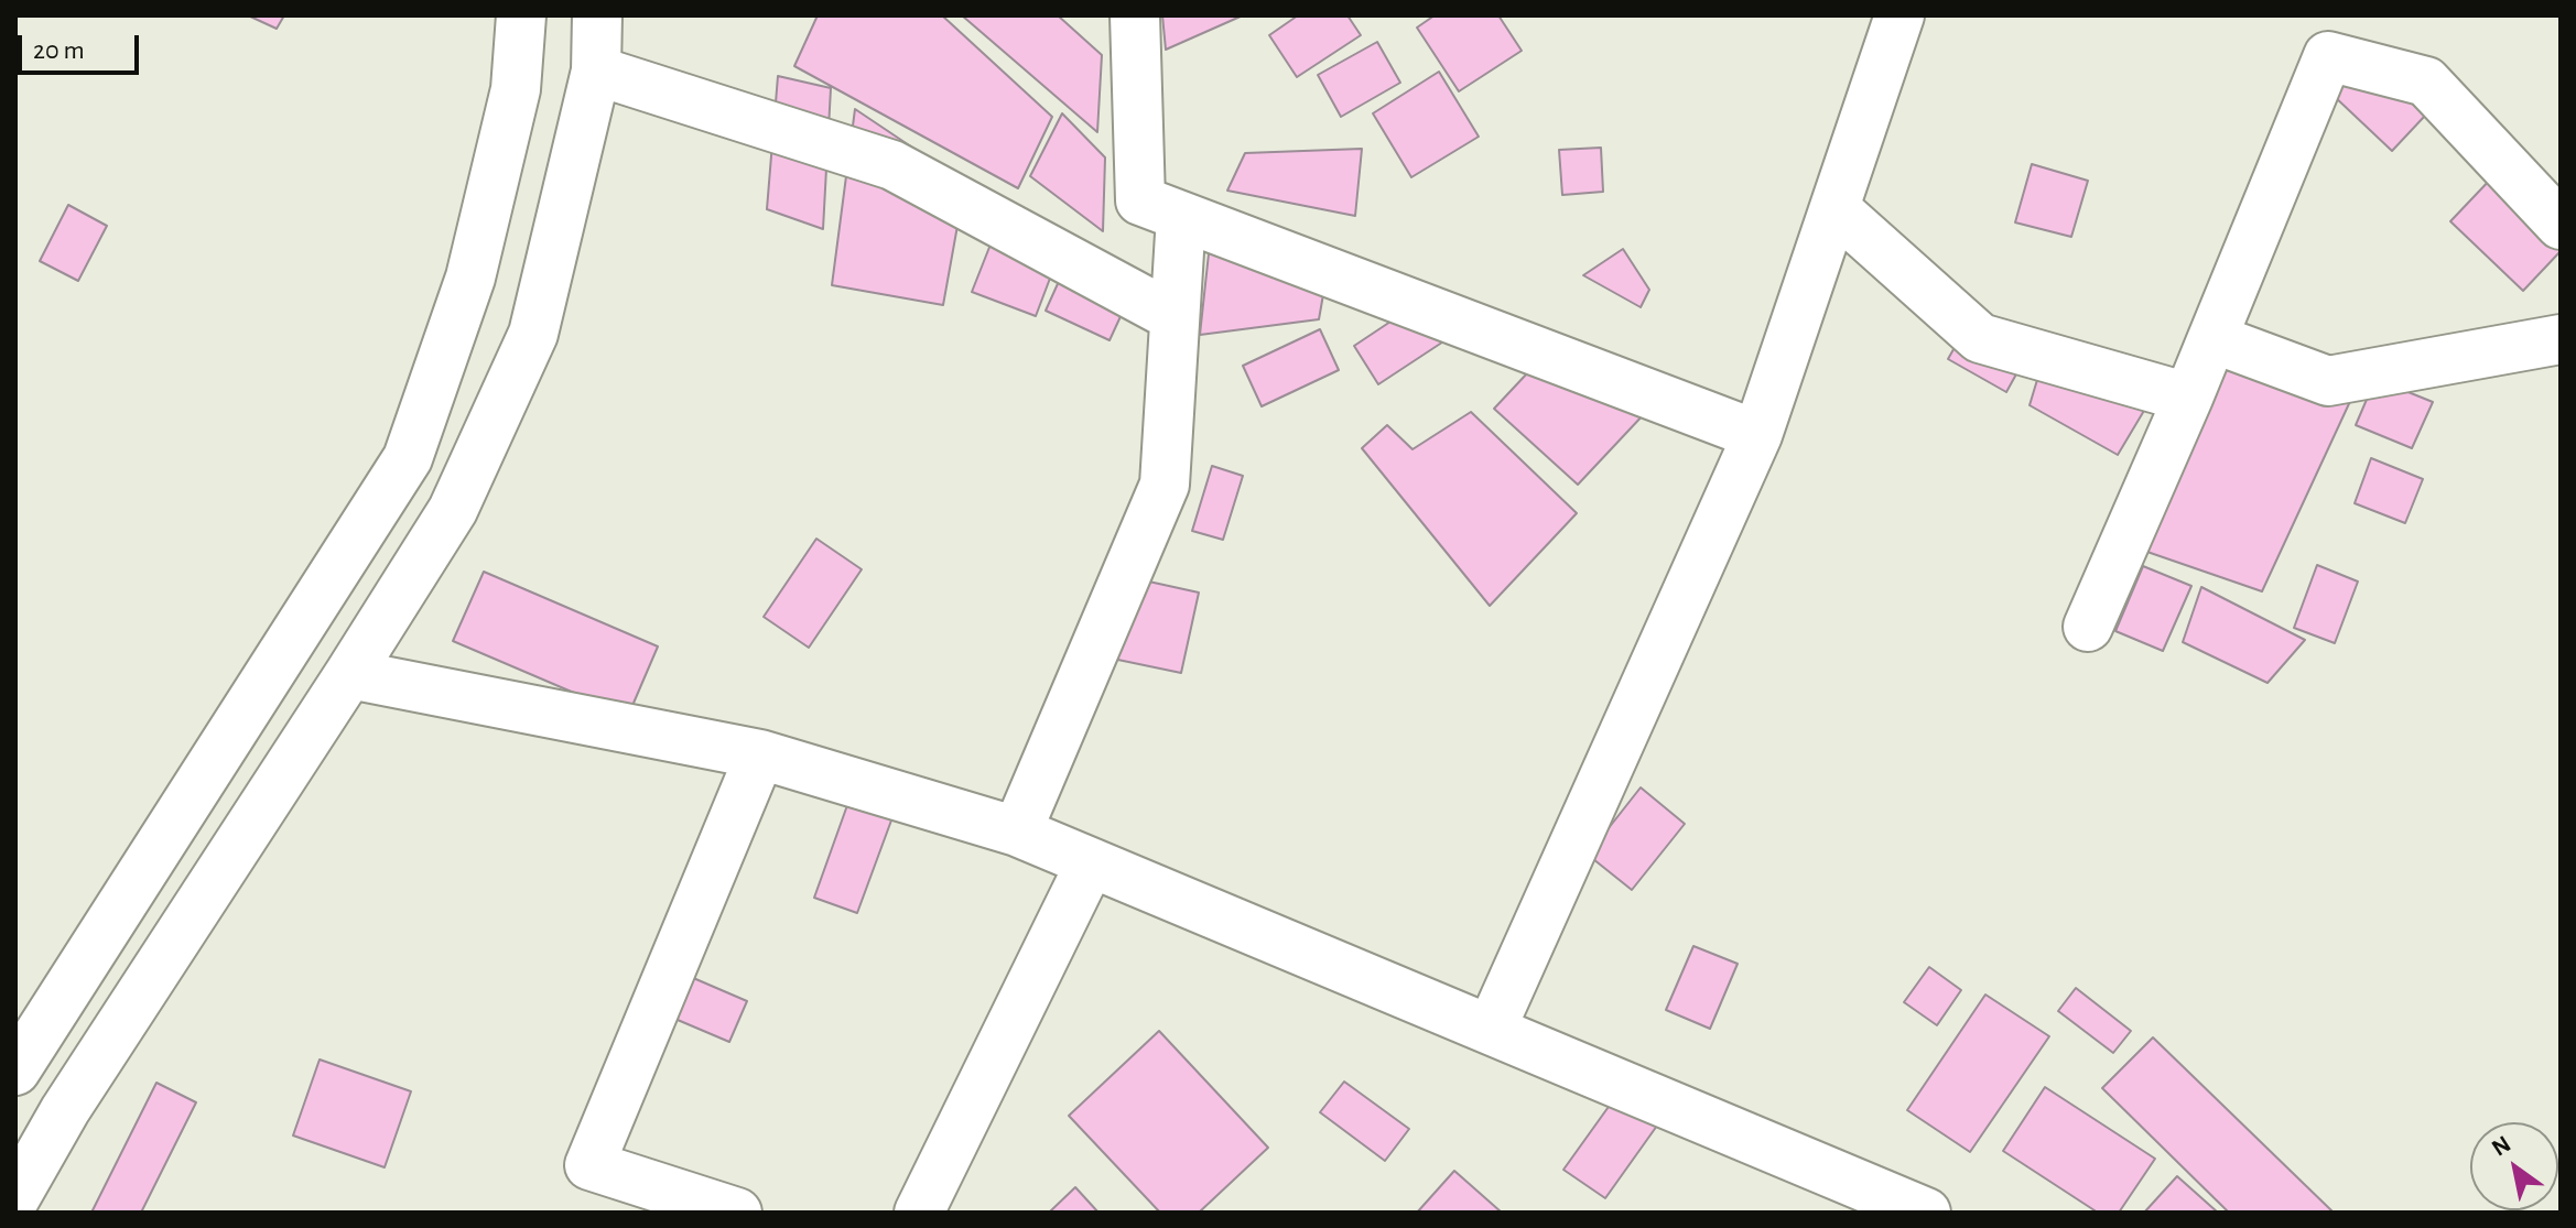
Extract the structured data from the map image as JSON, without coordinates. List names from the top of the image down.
{
  "scale_bar": "20 m",
  "north": "top left"
}
